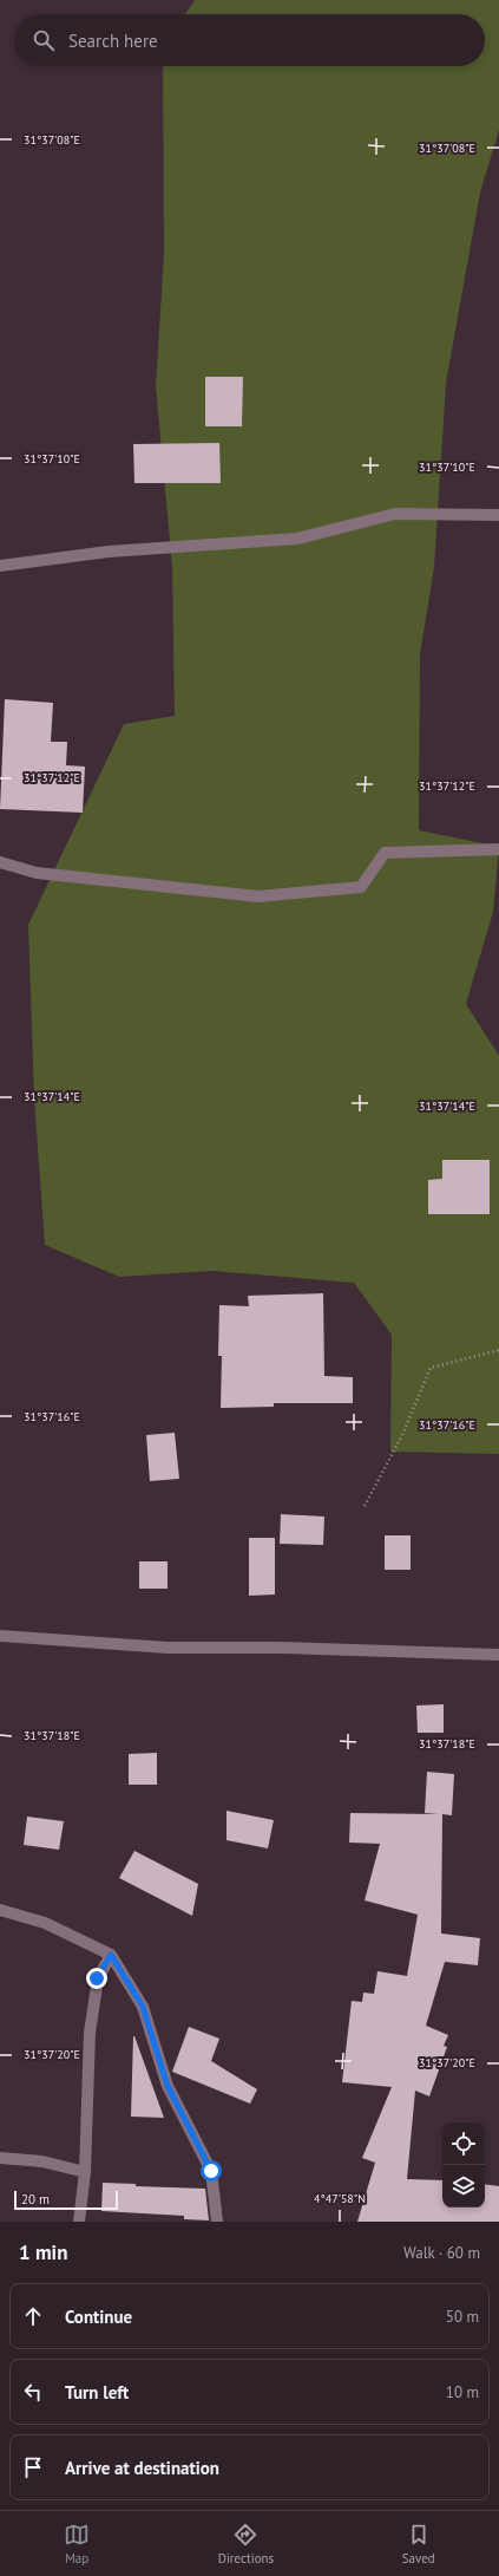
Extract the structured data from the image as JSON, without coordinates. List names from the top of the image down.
{
  "scale_bar": "20 m",
  "page": {
    "search": "Search here",
    "scale": "20 m",
    "heading": ["1 min", "Walk · 60 m"],
    "list": [
      ["Continue", "50 m"],
      ["Turn left", "10 m"],
      "Arrive at destination"
    ],
    "nav": ["Map", "Directions", "Saved"]
  },
  "coordinates": [
    "31°37'08\"E",
    "31°37'10\"E",
    "31°37'12\"E",
    "31°37'14\"E",
    "31°37'16\"E",
    "31°37'18\"E",
    "31°37'20\"E",
    "4°47'58\"N"
  ]
}
